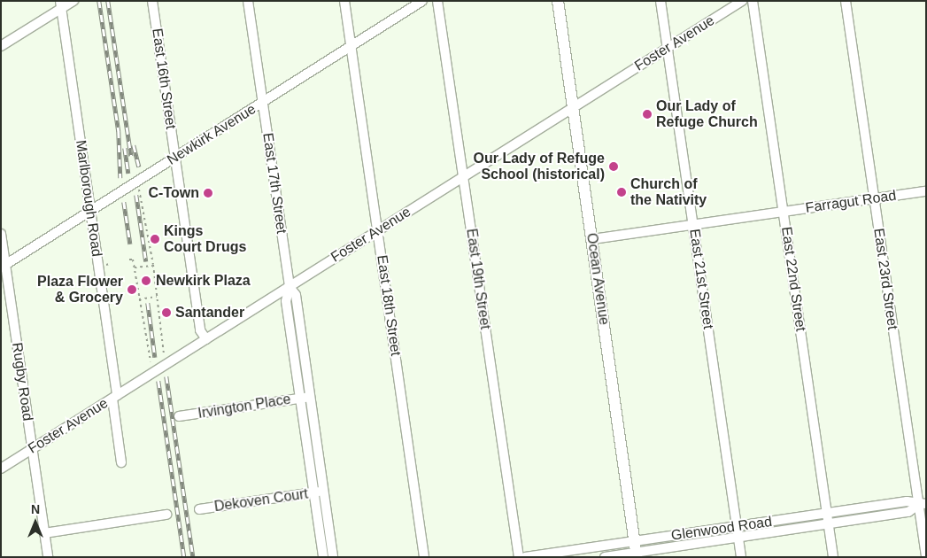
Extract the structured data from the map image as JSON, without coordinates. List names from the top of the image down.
{
  "streets": {
    "main road": ["Ocean Avenue"],
    "street": [
      "Foster Avenue",
      "East 16th Street",
      "Newkirk Avenue",
      "East 17th Street",
      "Marlborough Road",
      "Farragut Road",
      "East 19th Street",
      "East 21st Street",
      "East 22nd Street",
      "East 23rd Street",
      "East 18th Street",
      "Rugby Road",
      "Irvington Place",
      "Dekoven Court",
      "Glenwood Road"
    ]
  },
  "crossings": [
    ["Foster Avenue", "East 16th Street"],
    ["Foster Avenue", "East 17th Street"],
    ["Foster Avenue", "Marlborough Road"],
    ["Foster Avenue", "East 19th Street"],
    ["Foster Avenue", "Ocean Avenue"],
    ["Foster Avenue", "East 21st Street"],
    ["Foster Avenue", "East 18th Street"],
    ["Foster Avenue", "Rugby Road"],
    ["East 16th Street", "Newkirk Avenue"],
    ["Newkirk Avenue", "East 17th Street"],
    ["Newkirk Avenue", "Marlborough Road"],
    ["Newkirk Avenue", "East 18th Street"],
    ["Newkirk Avenue", "Rugby Road"],
    ["East 17th Street", "Irvington Place"],
    ["East 17th Street", "Dekoven Court"],
    ["Farragut Road", "Ocean Avenue"],
    ["Farragut Road", "East 21st Street"],
    ["Farragut Road", "East 22nd Street"],
    ["Farragut Road", "East 23rd Street"],
    ["Ocean Avenue", "Glenwood Road"],
    ["East 21st Street", "Glenwood Road"],
    ["East 22nd Street", "Glenwood Road"],
    ["East 23rd Street", "Glenwood Road"]
  ],
  "places": [
    "Our Lady of Refuge Church",
    "Our Lady of Refuge School (historical)",
    "Church of the Nativity",
    "C-Town",
    "Kings Court Drugs",
    "Newkirk Plaza",
    "Plaza Flower & Grocery",
    "Santander"
  ],
  "north": "top"
}
